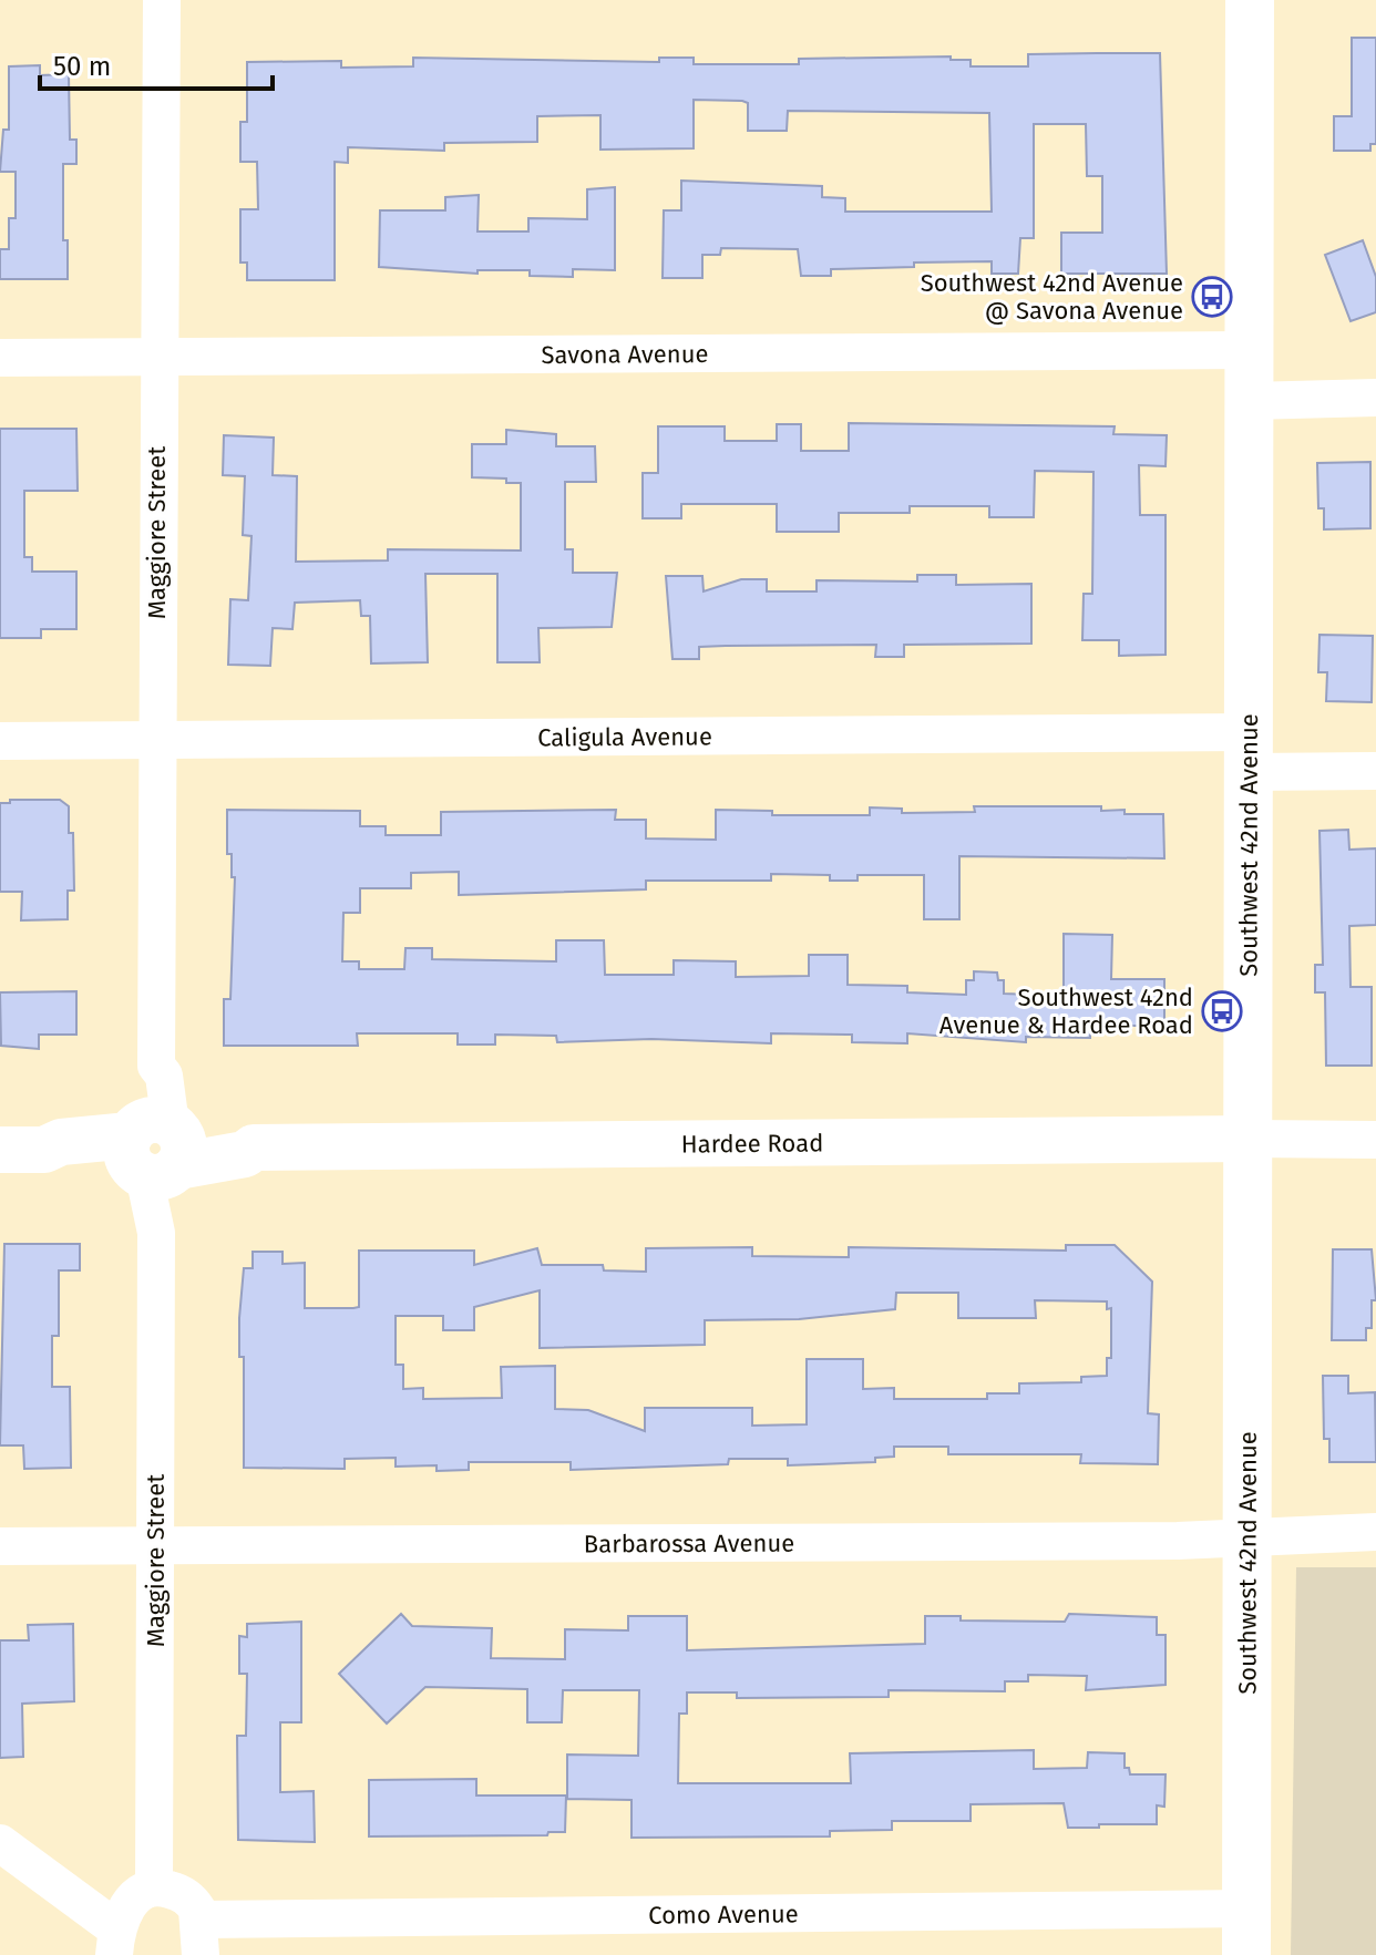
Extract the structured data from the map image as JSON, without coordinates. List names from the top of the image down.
{
  "streets": {
    "main road": ["Southwest 42nd Avenue"],
    "street": [
      "Savona Avenue",
      "Maggiore Street",
      "Caligula Avenue",
      "Hardee Road",
      "Barbarossa Avenue",
      "Como Avenue"
    ]
  },
  "crossings": [
    ["Savona Avenue", "Maggiore Street"],
    ["Savona Avenue", "Southwest 42nd Avenue"],
    ["Maggiore Street", "Caligula Avenue"],
    ["Maggiore Street", "Hardee Road"],
    ["Maggiore Street", "Barbarossa Avenue"],
    ["Caligula Avenue", "Southwest 42nd Avenue"],
    ["Southwest 42nd Avenue", "Hardee Road"],
    ["Southwest 42nd Avenue", "Barbarossa Avenue"],
    ["Southwest 42nd Avenue", "Como Avenue"]
  ],
  "places": {
    "bus stop": ["Southwest 42nd Avenue @ Savona Avenue", "Southwest 42nd Avenue & Hardee Road"]
  },
  "scale_bar": "50 m"
}
